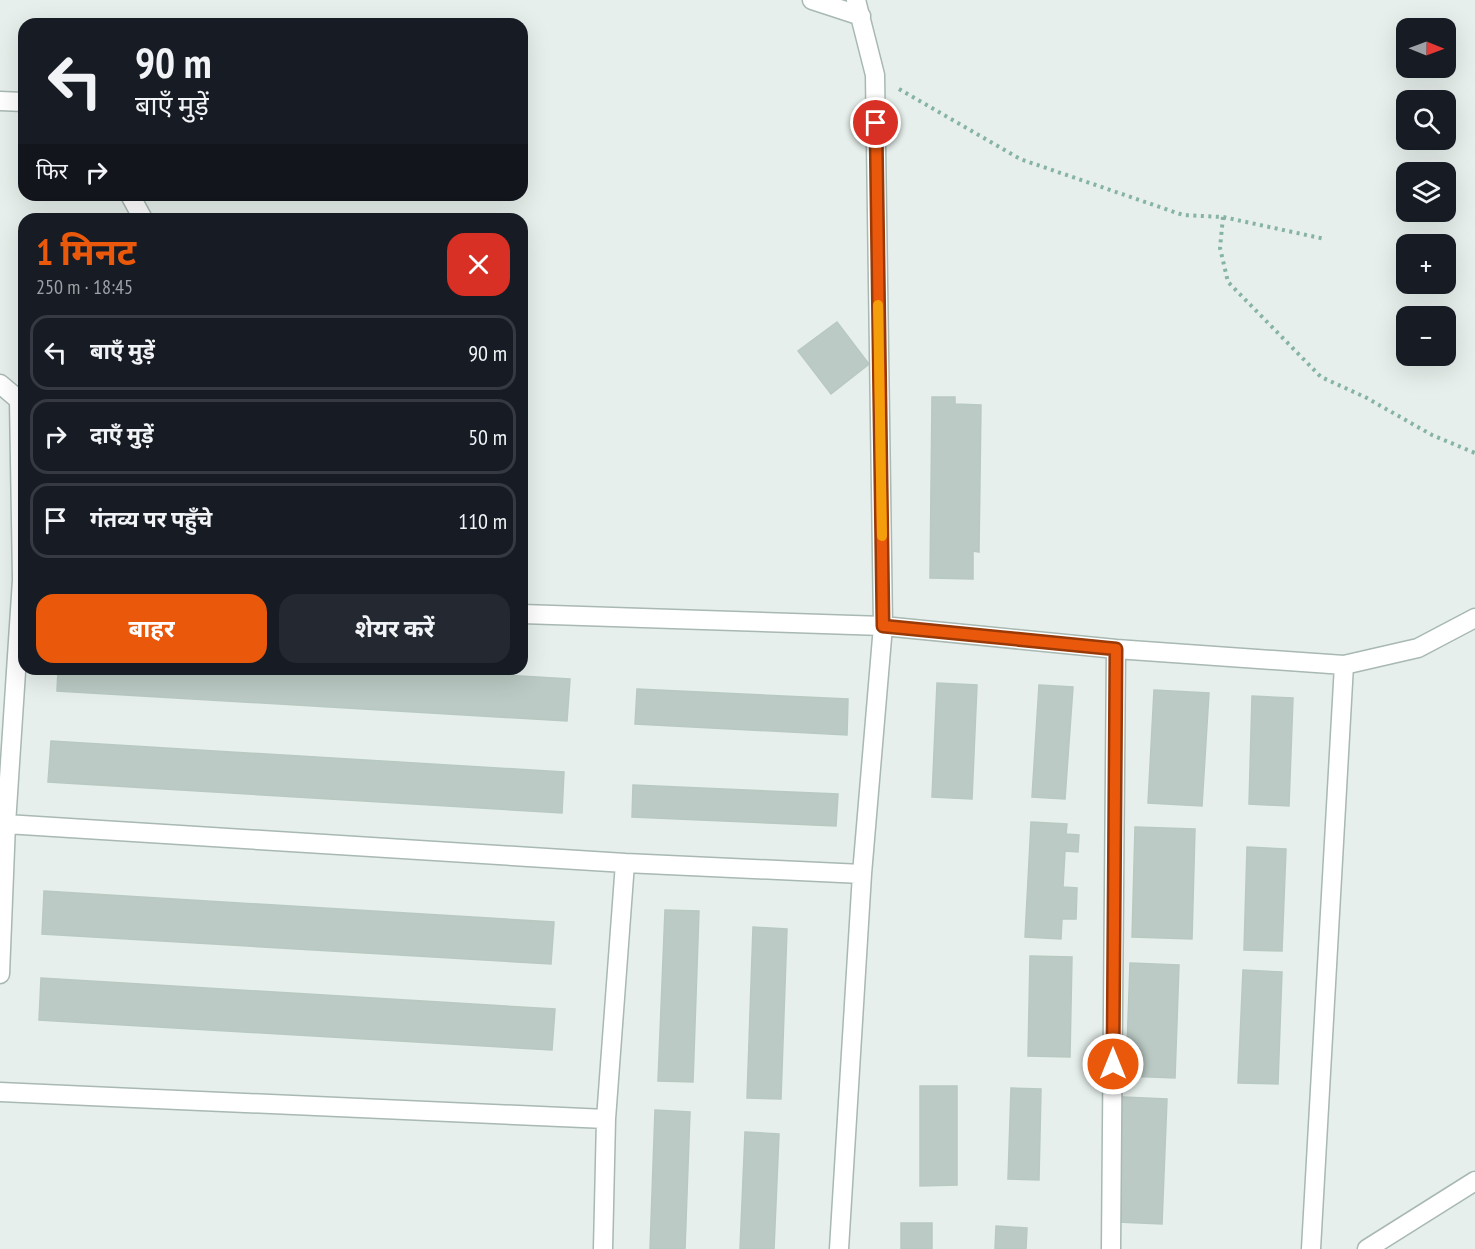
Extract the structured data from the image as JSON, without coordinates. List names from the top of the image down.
{
  "north": "right",
  "page": {
    "map_buttons": ["+", "−"],
    "turn": ["90 m", "बाएँ मुड़ें"],
    "then": "फिर",
    "heading": ["1 मिनट", "250 m · 18:45"],
    "list": [
      {
        "name": "बाएँ मुड़ें",
        "value": "90 m"
      },
      {
        "name": "दाएँ मुड़ें",
        "value": "50 m"
      },
      {
        "name": "गंतव्य पर पहुँचे",
        "value": "110 m"
      }
    ],
    "buttons": ["बाहर", "शेयर करें"]
  }
}
